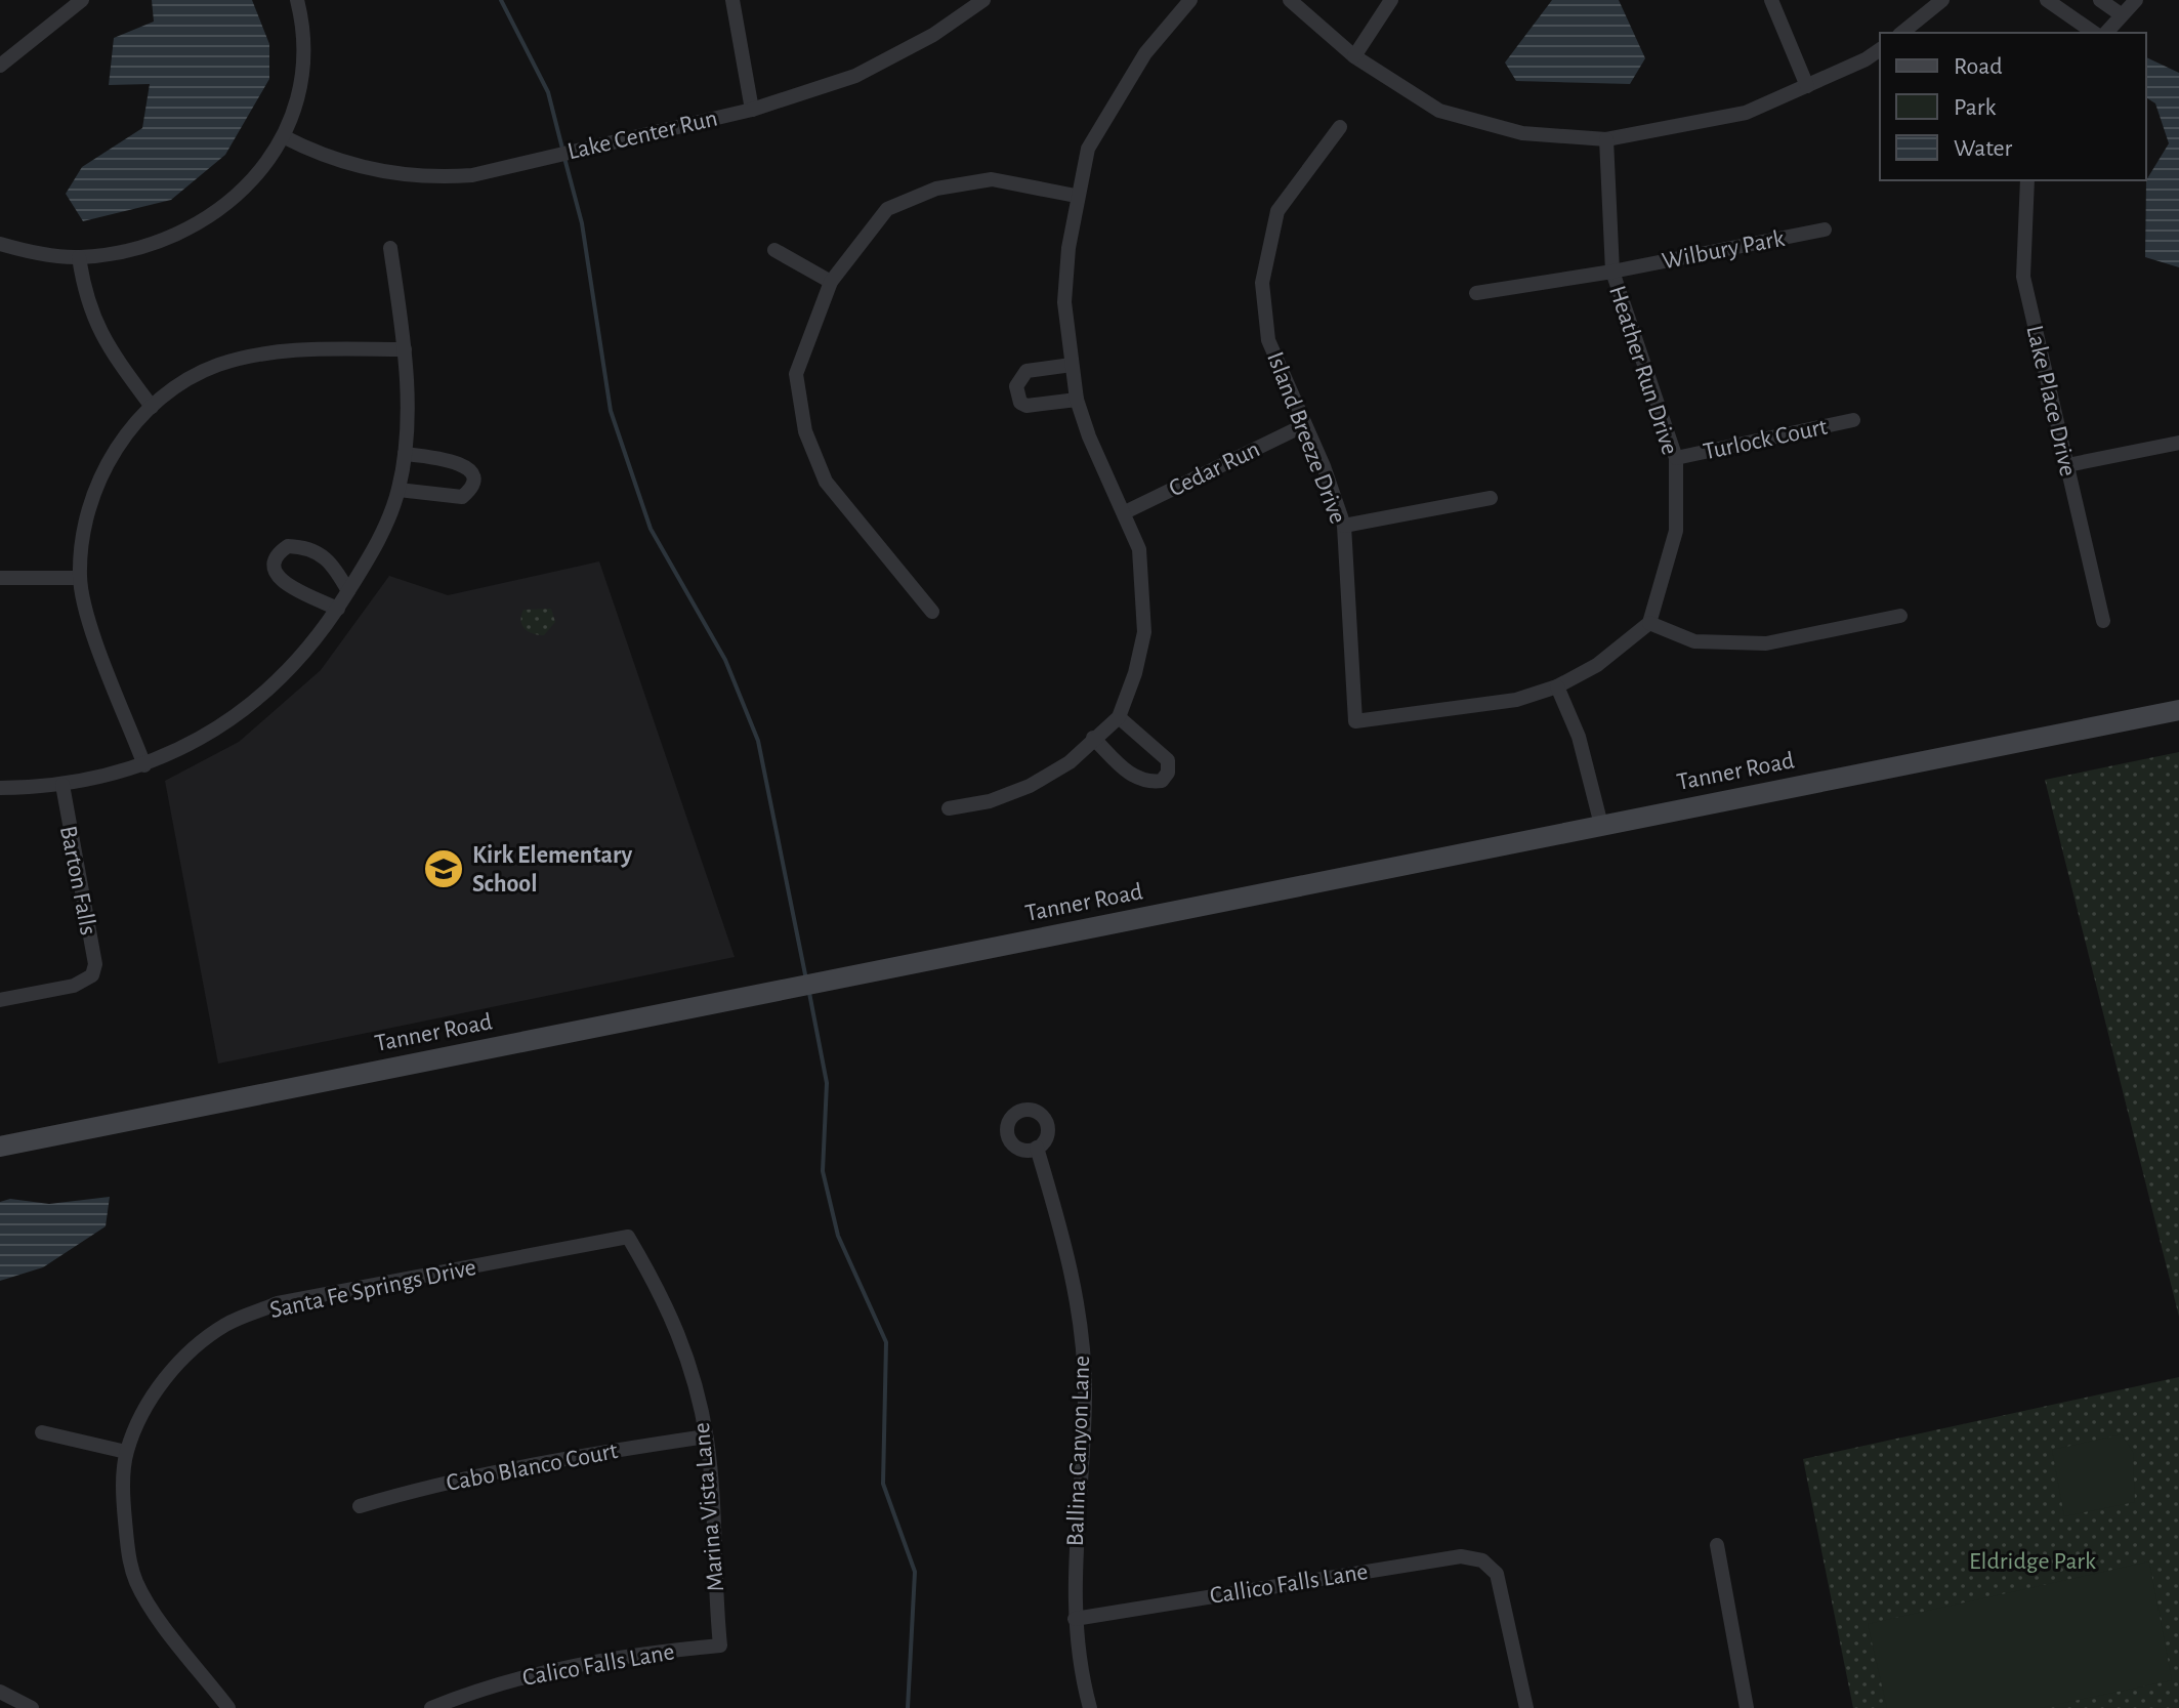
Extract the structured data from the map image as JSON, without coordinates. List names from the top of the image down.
{
  "streets": {
    "main road": ["Tanner Road"],
    "street": [
      "Lake Center Run",
      "Wilbury Park",
      "Heather Run Drive",
      "Lake Place Drive",
      "Island Breeze Drive",
      "Turlock Court",
      "Cedar Run",
      "Barton Falls",
      "Santa Fe Springs Drive",
      "Ballina Canyon Lane",
      "Cabo Blanco Court",
      "Marina Vista Lane",
      "Callico Falls Lane",
      "Calico Falls Lane"
    ]
  },
  "crossings": [
    ["Wilbury Park", "Heather Run Drive"],
    ["Heather Run Drive", "Turlock Court"],
    ["Island Breeze Drive", "Cedar Run"],
    ["Santa Fe Springs Drive", "Marina Vista Lane"],
    ["Ballina Canyon Lane", "Callico Falls Lane"],
    ["Cabo Blanco Court", "Marina Vista Lane"],
    ["Marina Vista Lane", "Calico Falls Lane"]
  ],
  "parks": ["Eldridge Park"],
  "places": {
    "school or university": ["Kirk Elementary School"]
  },
  "legend": ["Road", "Park", "Water"]
}
